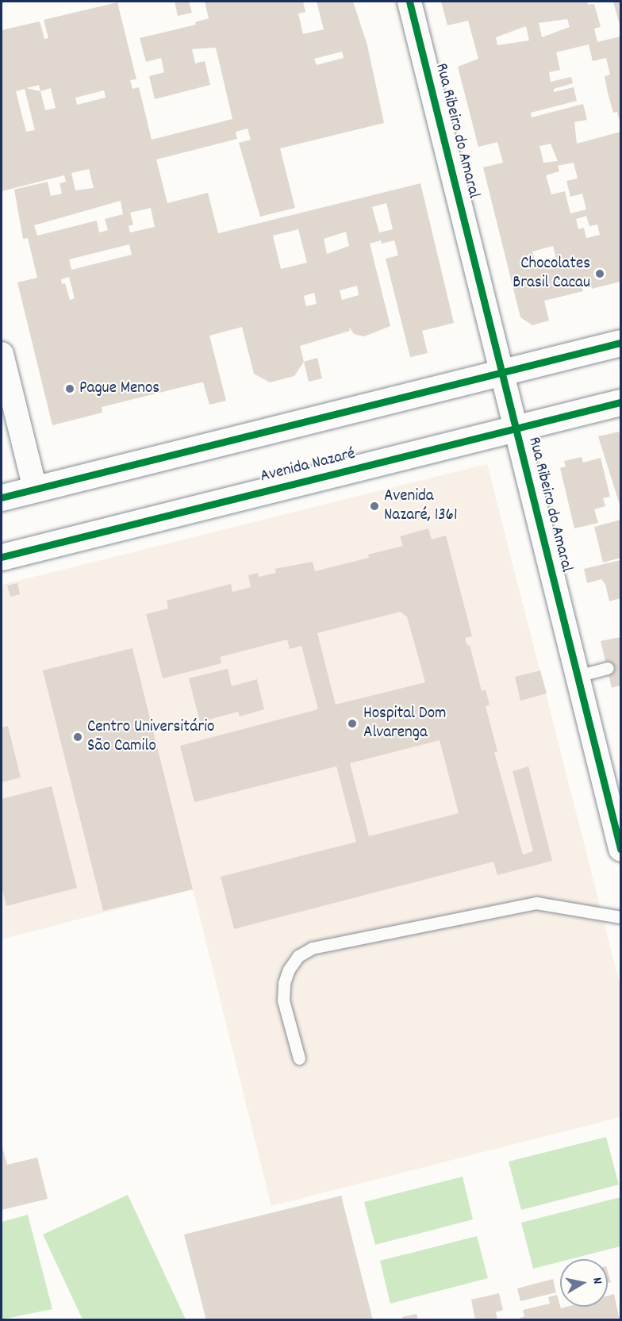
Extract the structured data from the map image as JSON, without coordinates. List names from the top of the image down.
{
  "streets": {
    "main road": ["Avenida Nazaré"],
    "street": ["Rua Ribeiro do Amaral"]
  },
  "crossings": [
    ["Rua Ribeiro do Amaral", "Avenida Nazaré"]
  ],
  "places": [
    "Chocolates Brasil Cacau",
    "Pague Menos",
    "Avenida Nazaré, 1361",
    "Hospital Dom Alvarenga",
    "Centro Universitário São Camilo"
  ],
  "north": "right"
}
